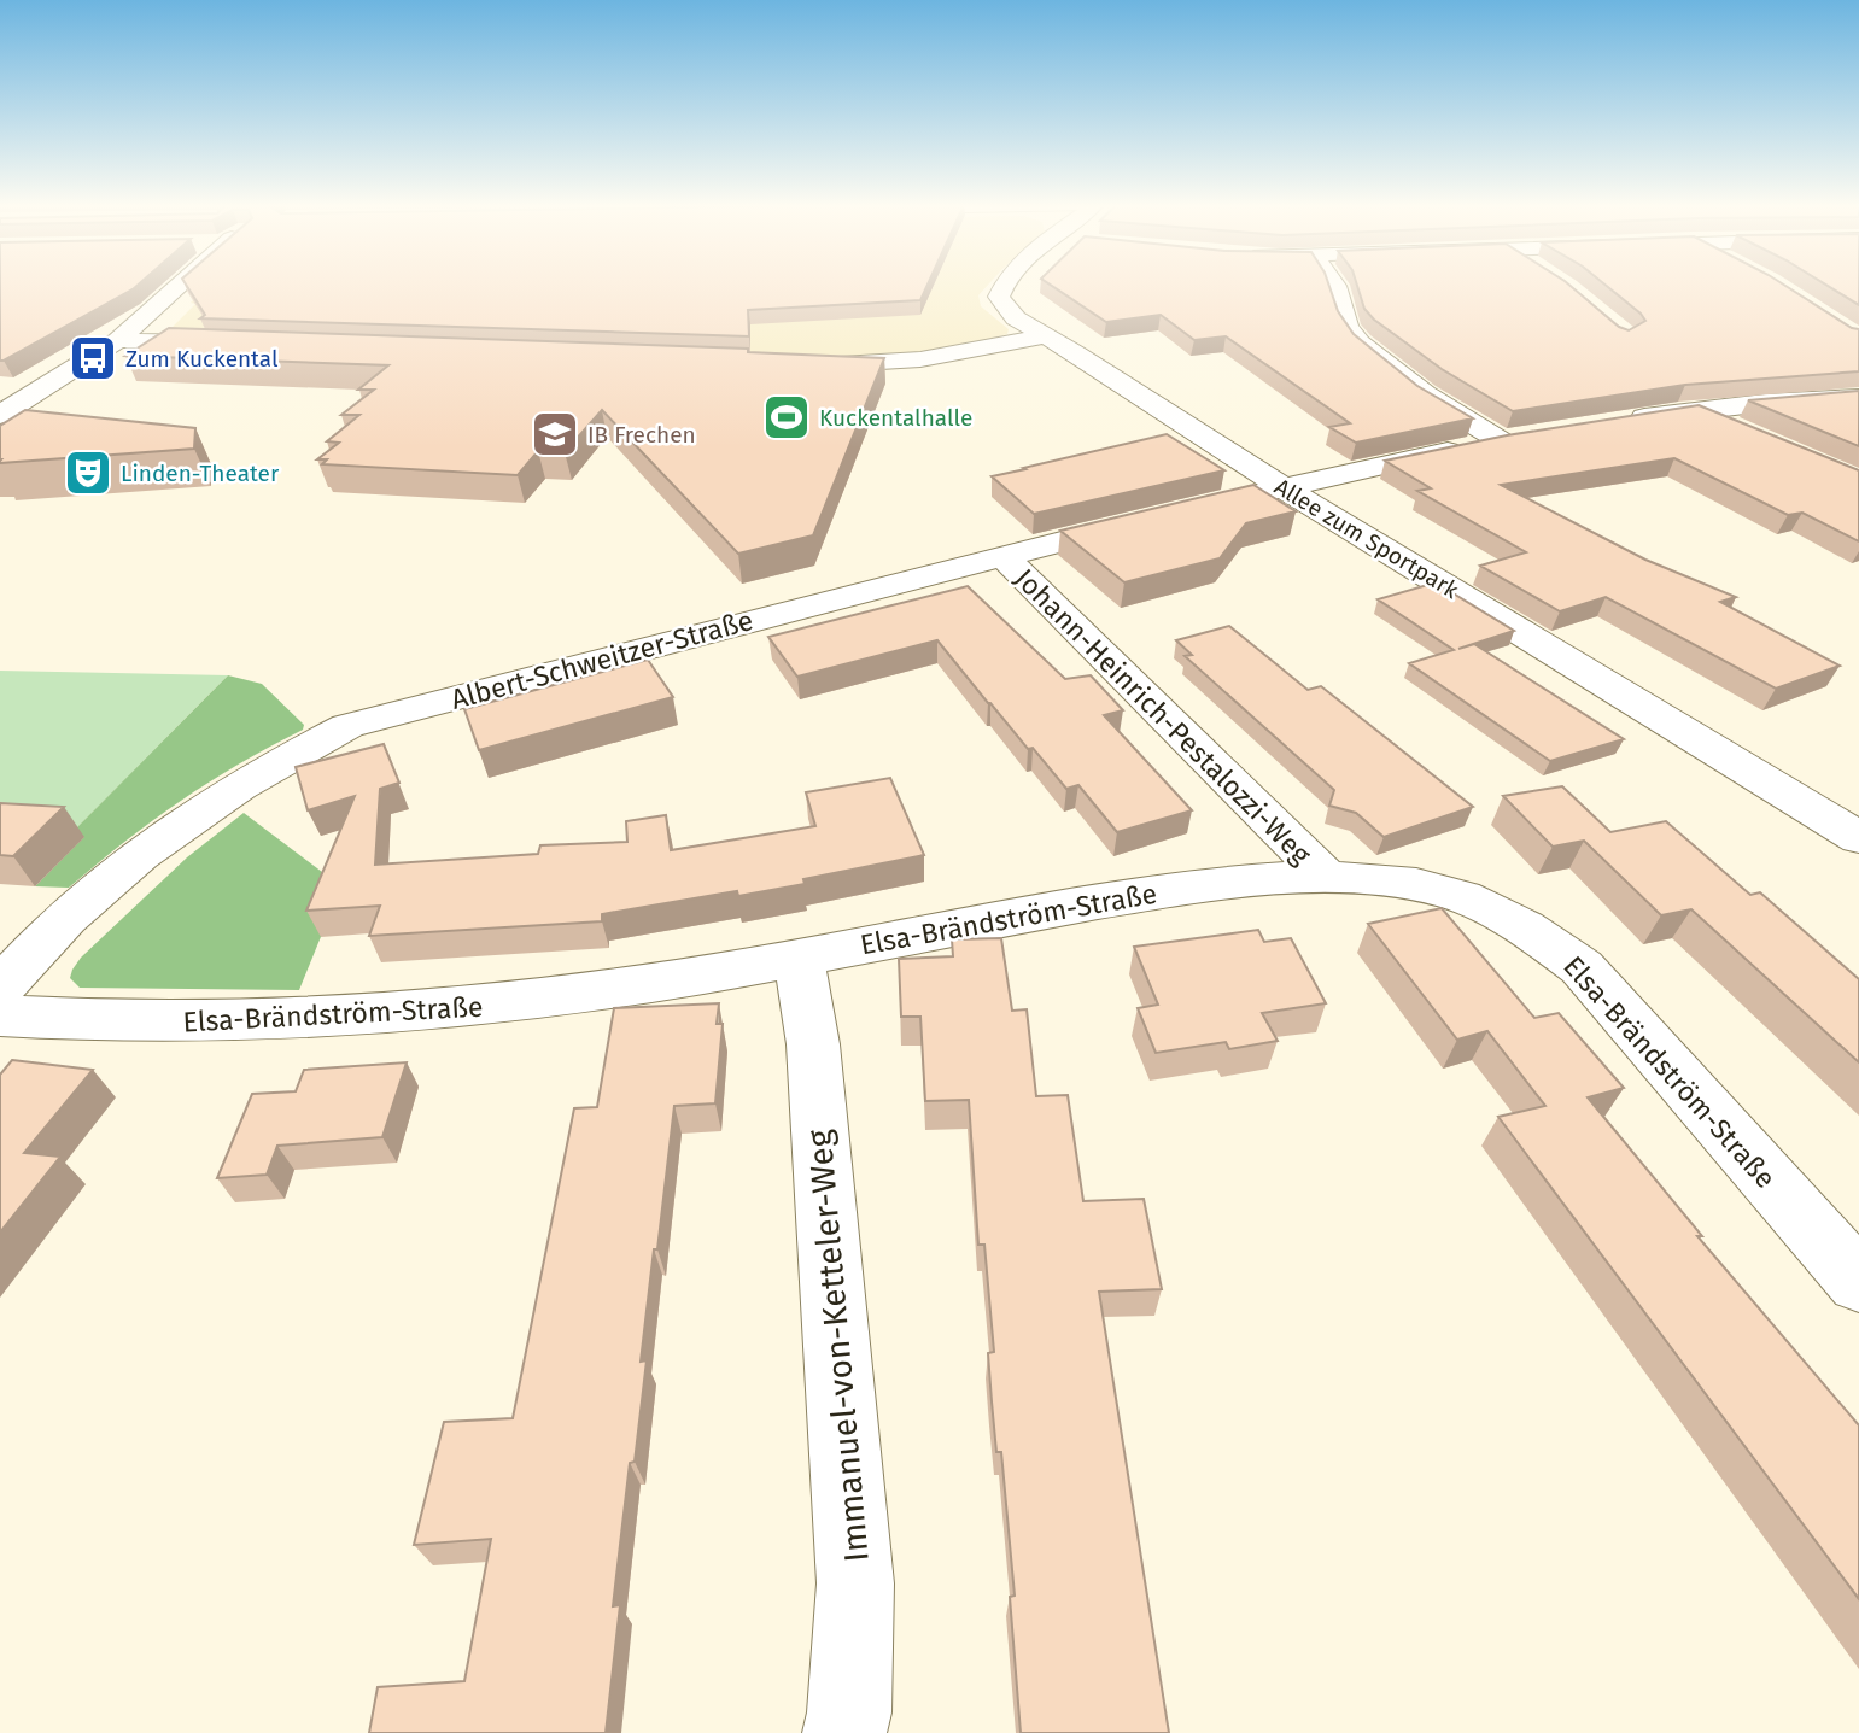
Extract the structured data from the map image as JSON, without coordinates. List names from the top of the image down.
{
  "streets": {
    "street": [
      "Allee zum Sportpark",
      "Albert-Schweitzer-Straße",
      "Johann-Heinrich-Pestalozzi-Weg",
      "Elsa-Brändström-Straße",
      "Immanuel-von-Ketteler-Weg"
    ]
  },
  "crossings": [
    ["Allee zum Sportpark", "Albert-Schweitzer-Straße"],
    ["Albert-Schweitzer-Straße", "Johann-Heinrich-Pestalozzi-Weg"],
    ["Johann-Heinrich-Pestalozzi-Weg", "Elsa-Brändström-Straße"],
    ["Elsa-Brändström-Straße", "Immanuel-von-Ketteler-Weg"]
  ],
  "places": {
    "bus stop": ["Zum Kuckental"],
    "sports": ["Kuckentalhalle"],
    "school or university": ["IB Frechen"],
    "theatre": ["Linden-Theater"]
  }
}
